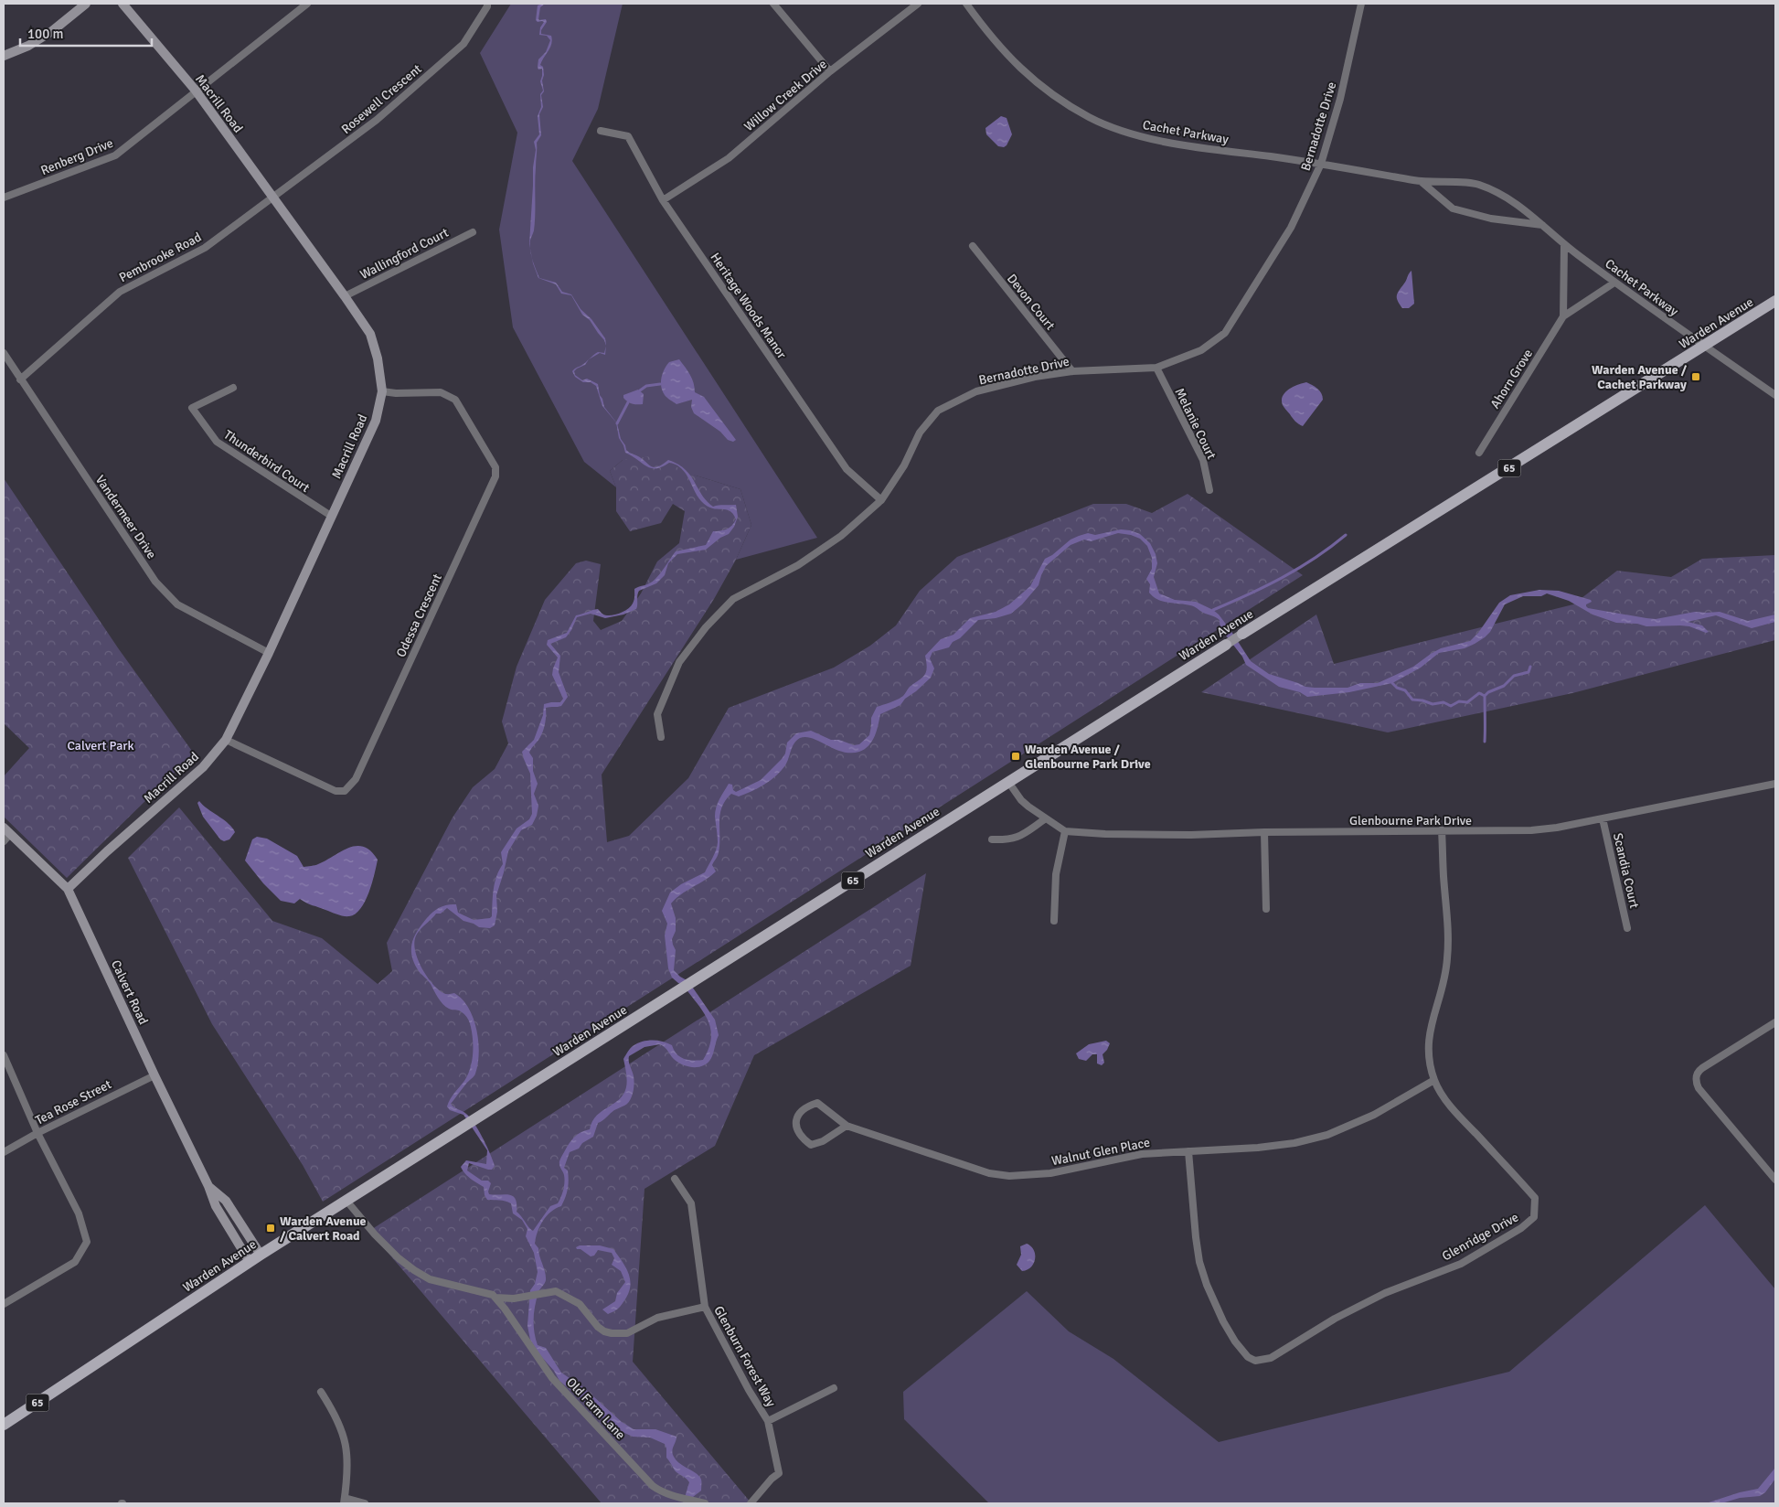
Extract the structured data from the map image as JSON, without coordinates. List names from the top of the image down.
{
  "streets": {
    "main road": ["Warden Avenue", "65"],
    "street": [
      "Willow Creek Drive",
      "Rosewell Crescent",
      "Macrill Road",
      "Bernadotte Drive",
      "Cachet Parkway",
      "Renberg Drive",
      "Wallingford Court",
      "Pembrooke Road",
      "Devon Court",
      "Heritage Woods Manor",
      "Ahorn Grove",
      "Melanie Court",
      "Thunderbird Court",
      "Vandermeer Drive",
      "Odessa Crescent",
      "Glenbourne Park Drive",
      "Scandia Court",
      "Calvert Road",
      "Tea Rose Street",
      "Walnut Glen Place",
      "Glenridge Drive",
      "Glenburn Forest Way",
      "Old Farm Lane"
    ]
  },
  "crossings": [
    ["Willow Creek Drive", "Heritage Woods Manor"],
    ["Rosewell Crescent", "Macrill Road"],
    ["Rosewell Crescent", "Pembrooke Road"],
    ["Macrill Road", "Renberg Drive"],
    ["Macrill Road", "Wallingford Court"],
    ["Macrill Road", "Pembrooke Road"],
    ["Macrill Road", "Thunderbird Court"],
    ["Macrill Road", "Vandermeer Drive"],
    ["Macrill Road", "Odessa Crescent"],
    ["Macrill Road", "Calvert Road"],
    ["Bernadotte Drive", "Cachet Parkway"],
    ["Bernadotte Drive", "Devon Court"],
    ["Bernadotte Drive", "Heritage Woods Manor"],
    ["Bernadotte Drive", "Melanie Court"],
    ["Cachet Parkway", "Warden Avenue"],
    ["Cachet Parkway", "Ahorn Grove"],
    ["Pembrooke Road", "Vandermeer Drive"],
    ["Warden Avenue", "Glenbourne Park Drive"],
    ["Warden Avenue", "Calvert Road"],
    ["Warden Avenue", "Glenburn Forest Way"],
    ["Glenbourne Park Drive", "Scandia Court"],
    ["Glenbourne Park Drive", "Glenridge Drive"],
    ["Calvert Road", "Tea Rose Street"],
    ["Walnut Glen Place", "Glenridge Drive"],
    ["Glenburn Forest Way", "Old Farm Lane"]
  ],
  "parks": ["Calvert Park"],
  "places": {
    "transit": ["Warden Avenue / Cachet Parkway", "Warden Avenue / Glenbourne Park Drive", "Warden Avenue / Calvert Road"]
  },
  "scale_bar": "100 m"
}
